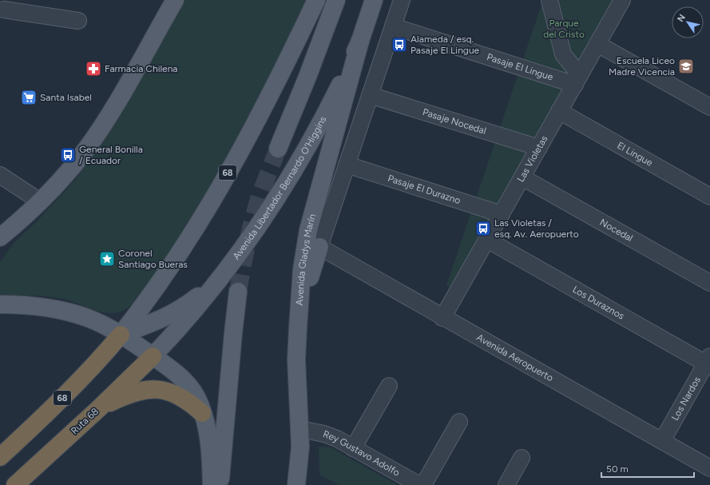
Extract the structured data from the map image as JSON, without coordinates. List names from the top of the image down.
{
  "streets": {
    "highway": ["68", "Ruta 68"],
    "main road": ["Avenida Libertador Bernardo O'Higgins", "Avenida Gladys Marín"],
    "street": [
      "Pasaje El Lingue",
      "Pasaje Nocedal",
      "El Lingue",
      "Las Violetas",
      "Pasaje El Durazno",
      "Nocedal",
      "Los Duraznos",
      "Avenida Aeropuerto",
      "Los Nardos",
      "Rey Gustavo Adolfo"
    ]
  },
  "crossings": [
    ["Pasaje El Lingue", "Las Violetas"],
    ["Pasaje Nocedal", "Las Violetas"],
    ["El Lingue", "Las Violetas"],
    ["Las Violetas", "Pasaje El Durazno"],
    ["Las Violetas", "Nocedal"],
    ["Las Violetas", "Los Duraznos"],
    ["Las Violetas", "Avenida Aeropuerto"],
    ["Avenida Libertador Bernardo O'Higgins", "Avenida Gladys Marín"],
    ["Avenida Libertador Bernardo O'Higgins", "Ruta 68"],
    ["Avenida Gladys Marín", "Rey Gustavo Adolfo"],
    ["Los Duraznos", "Los Nardos"],
    ["Avenida Aeropuerto", "Los Nardos"]
  ],
  "parks": ["Parque del Cristo"],
  "places": {
    "bus stop": ["Alameda / esq. Pasaje El Lingue", "General Bonilla / Ecuador", "Las Violetas / esq. Av. Aeropuerto"],
    "school or university": ["Escuela Liceo Madre Vicencia"],
    "pharmacy": ["Farmacia Chilena"],
    "supermarket": ["Santa Isabel"],
    "place": ["Coronel Santiago Bueras"]
  },
  "scale_bar": "50 m",
  "north": "top left"
}
